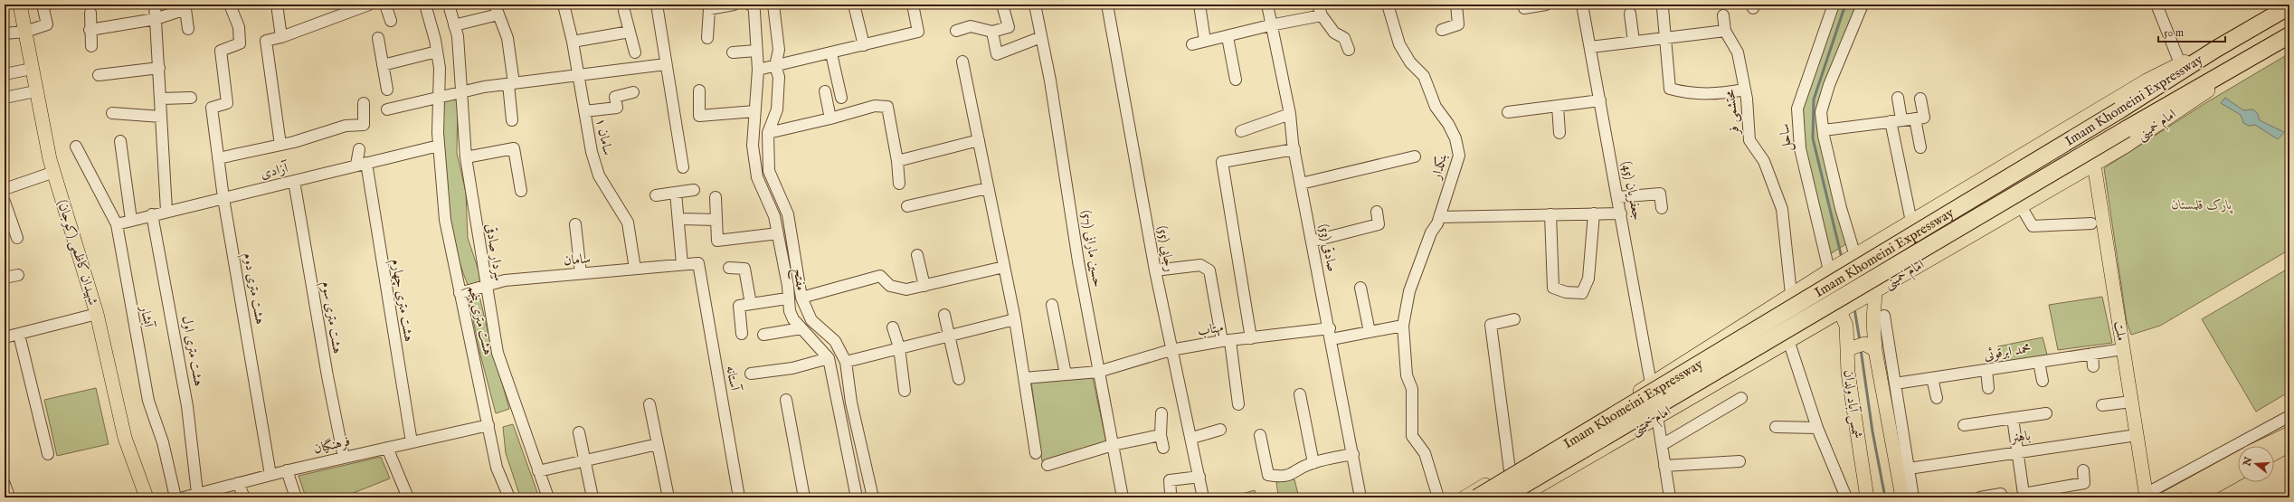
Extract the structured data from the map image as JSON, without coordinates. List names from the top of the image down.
{
  "streets": {
    "highway": ["Imam Khomeini Expressway"],
    "main road": [
      "امام خمینی",
      "شهیدان کاظمی (کوجان)",
      "ملت",
      "شمس آباد ولدان"
    ],
    "street": [
      "محتشمی فر",
      "سامان ۱",
      "ساحل",
      "بنکدار",
      "آزادی",
      "جعفریان (45)",
      "صادقی (53)",
      "حسین مارانی (57)",
      "رجایی (55)",
      "سردار صادقی",
      "سامان",
      "مفتح",
      "هشت متری دوم",
      "هشت متری چهارم",
      "آبشار",
      "هشت متری سوم",
      "هشت متری پنجم",
      "مهتاب",
      "هشت متری اول",
      "محمد ابرقوئی",
      "آستانه",
      "باهنر",
      "فرهنگیان"
    ]
  },
  "crossings": [
    ["Imam Khomeini Expressway", "امام خمینی"],
    ["امام خمینی", "ملت"],
    ["امام خمینی", "شمس آباد ولدان"],
    ["سامان ۱", "سامان"],
    ["بنکدار", "مهتاب"],
    ["آزادی", "هشت متری دوم"],
    ["آزادی", "هشت متری چهارم"],
    ["آزادی", "آبشار"],
    ["آزادی", "هشت متری سوم"],
    ["آزادی", "هشت متری پنجم"],
    ["آزادی", "هشت متری اول"],
    ["صادقی (53)", "مهتاب"],
    ["حسین مارانی (57)", "مهتاب"],
    ["رجایی (55)", "مهتاب"],
    ["سردار صادقی", "سامان"],
    ["سامان", "هشت متری پنجم"],
    ["سامان", "آستانه"],
    ["هشت متری دوم", "فرهنگیان"],
    ["هشت متری چهارم", "فرهنگیان"],
    ["هشت متری سوم", "فرهنگیان"],
    ["هشت متری پنجم", "فرهنگیان"],
    ["ملت", "محمد ابرقوئی"],
    ["ملت", "باهنر"],
    ["هشت متری اول", "فرهنگیان"]
  ],
  "parks": ["پارک قلمستان"],
  "scale_bar": "50 m",
  "north": "left"
}
